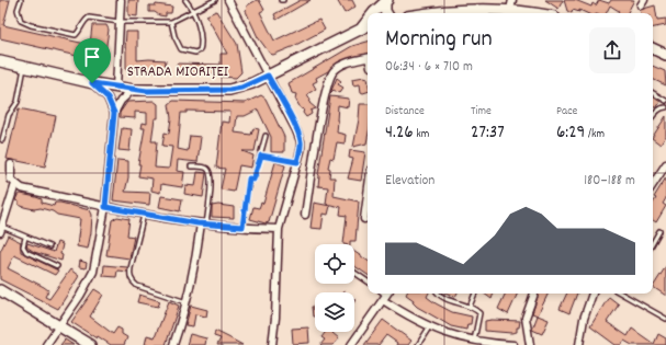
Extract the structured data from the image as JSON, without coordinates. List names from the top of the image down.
{
  "streets": {
    "main road": ["STRADA MIORIȚEI"]
  },
  "page": {
    "heading": ["Morning run", "06:34 · 6 × 710 m"],
    "stats": [
      ["Distance", "4.26 km"],
      ["Time", "27:37"],
      ["Pace", "6:29 /km"]
    ],
    "chart": ["Elevation", "180–188 m"]
  }
}
